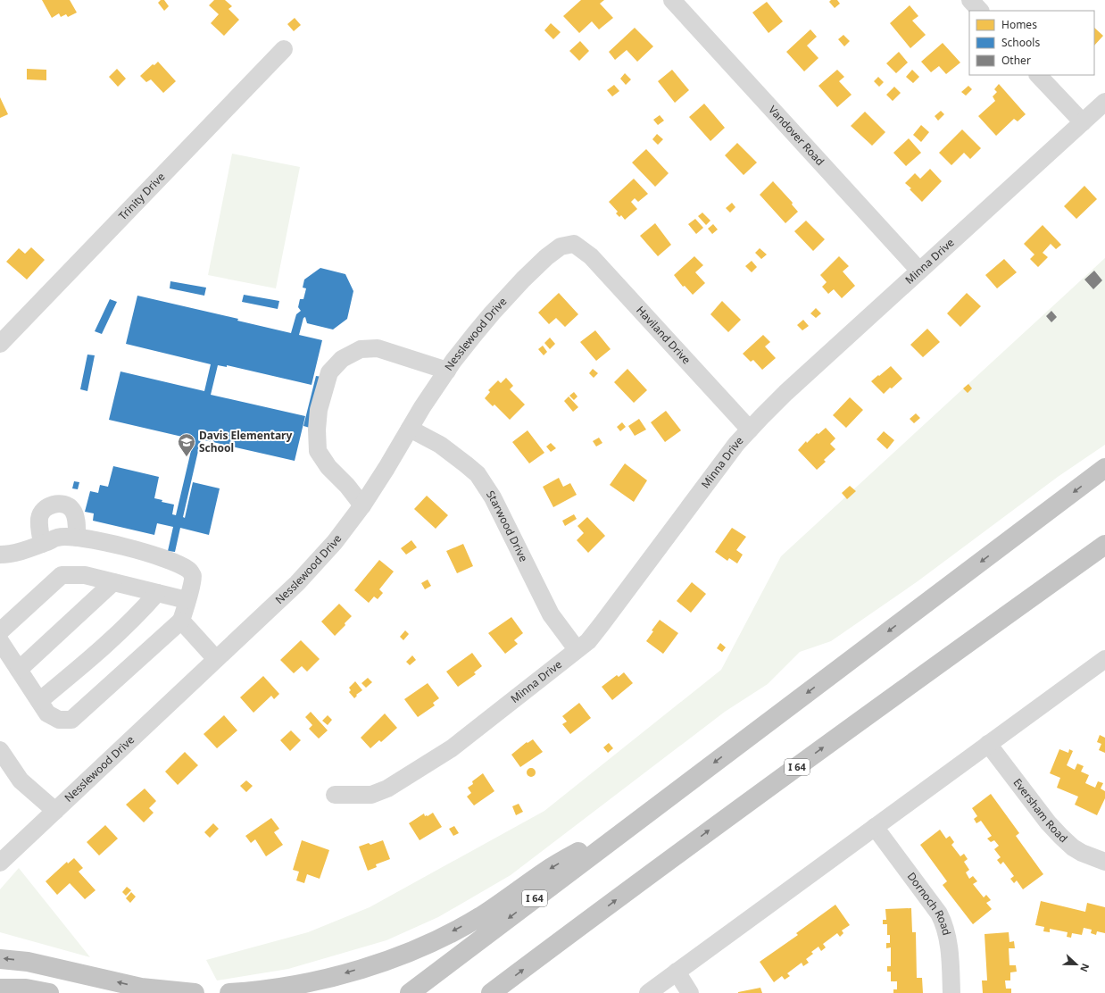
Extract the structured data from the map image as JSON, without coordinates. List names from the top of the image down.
{
  "streets": {
    "highway": ["I 64"],
    "street": [
      "Vandover Road",
      "Trinity Drive",
      "Minna Drive",
      "Nesslewood Drive",
      "Haviland Drive",
      "Starwood Drive",
      "Eversham Road",
      "Dornoch Road"
    ]
  },
  "crossings": [
    ["Vandover Road", "Minna Drive"],
    ["Minna Drive", "Haviland Drive"],
    ["Minna Drive", "Starwood Drive"],
    ["Nesslewood Drive", "Haviland Drive"],
    ["Nesslewood Drive", "Starwood Drive"]
  ],
  "places": {
    "school or university": ["Davis Elementary School"]
  },
  "legend": ["Homes", "Schools", "Other"],
  "north": "right"
}
